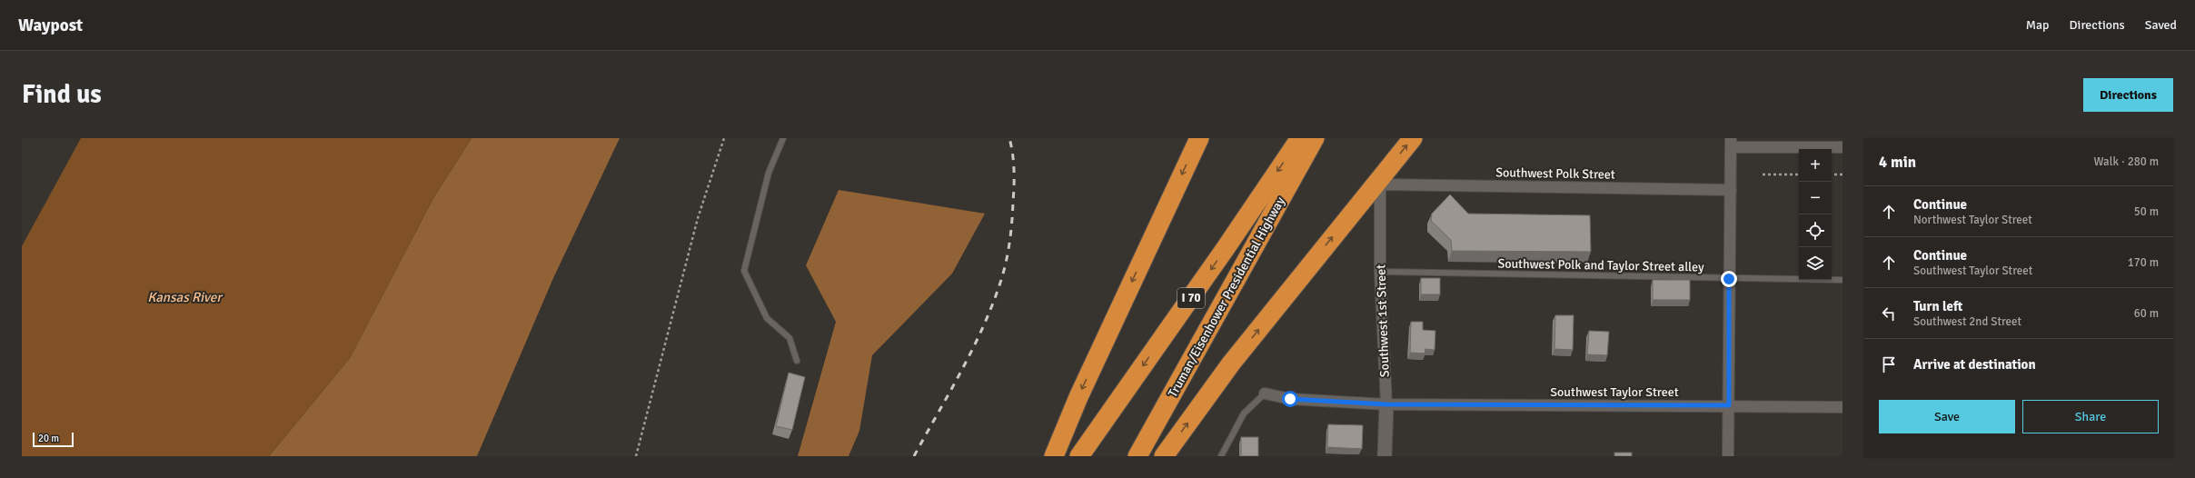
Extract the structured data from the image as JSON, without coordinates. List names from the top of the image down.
{
  "streets": {
    "highway": ["Truman/Eisenhower Presidential Highway", "I 70"],
    "street": ["Southwest Polk Street", "Southwest 1st Street", "Southwest Taylor Street"],
    "lane": ["Southwest Polk and Taylor Street alley"]
  },
  "crossings": [
    ["Southwest Polk Street", "Southwest 1st Street"],
    ["Southwest Polk and Taylor Street alley", "Southwest 1st Street"],
    ["Southwest 1st Street", "Southwest Taylor Street"]
  ],
  "water": ["Kansas River"],
  "scale_bar": "20 m",
  "page": {
    "header": "Waypost",
    "nav": ["Map", "Directions", "Saved"],
    "buttons": [
      "Directions",
      ["Save", "Share"]
    ],
    "title": "Find us",
    "heading": ["4 min", "Walk · 280 m"],
    "map_buttons": ["+", "−"],
    "list": [
      ["Continue", "Northwest Taylor Street", "50 m"],
      ["Continue", "Southwest Taylor Street", "170 m"],
      ["Turn left", "Southwest 2nd Street", "60 m"],
      "Arrive at destination"
    ],
    "scale": "20 m"
  }
}
